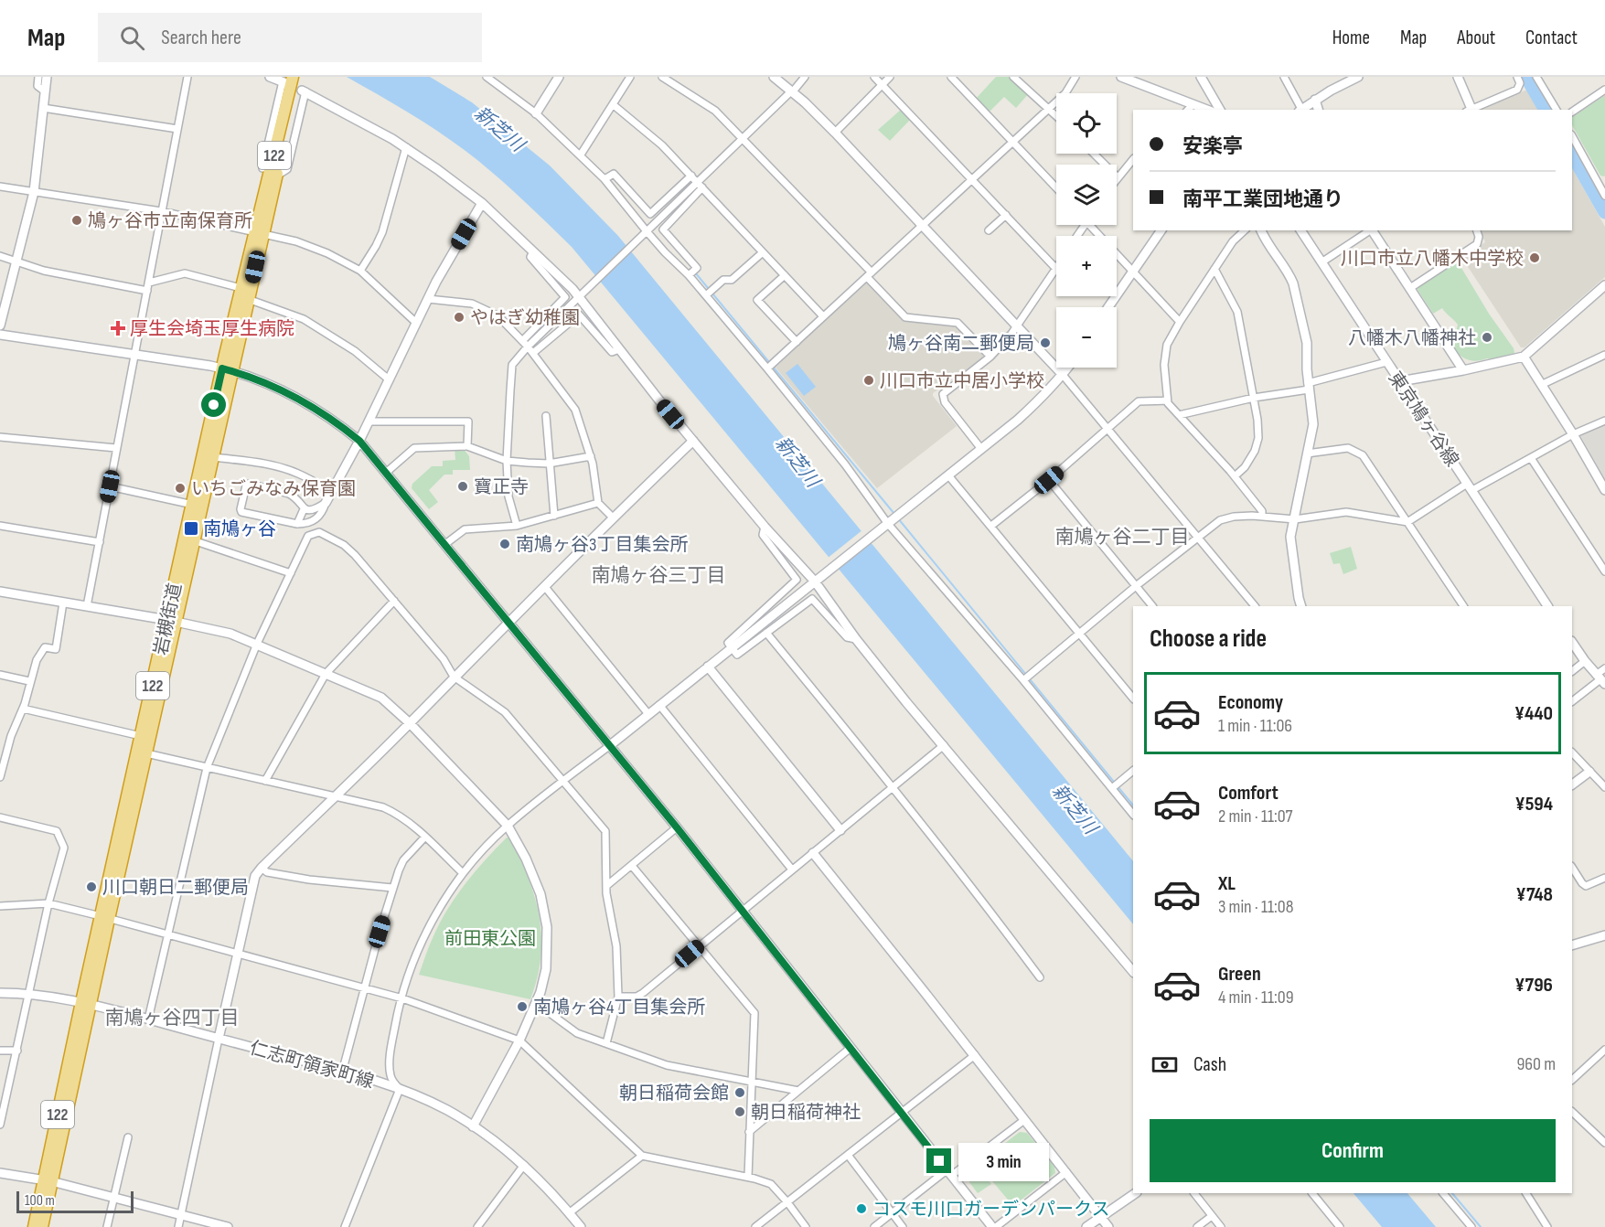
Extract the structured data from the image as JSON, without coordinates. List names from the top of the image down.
{
  "streets": {
    "highway": ["122", "岩槻街道"],
    "street": ["東京鳩ヶ谷線", "仁志町領家町線"]
  },
  "crossings": [
    ["岩槻街道", "仁志町領家町線"]
  ],
  "districts": ["南鳩ヶ谷二丁目", "南鳩ヶ谷三丁目", "南鳩ヶ谷四丁目"],
  "water": ["新芝川"],
  "parks": ["前田東公園"],
  "places": {
    "other": [
      "鳩ヶ谷市立南保育所",
      "川口市立八幡木中学校",
      "やはぎ幼稚園",
      "八幡木八幡神社",
      "鳩ヶ谷南二郵便局",
      "川口市立中居小学校",
      "寶正寺",
      "いちごみなみ保育園",
      "南鳩ヶ谷3丁目集会所",
      "川口朝日二郵便局",
      "南鳩ヶ谷4丁目集会所",
      "朝日稲荷会館",
      "朝日稲荷神社",
      "コスモ川口ガーデンパークス"
    ],
    "health": ["厚生会埼玉厚生病院"],
    "transit": ["南鳩ヶ谷"]
  },
  "scale_bar": "100 m",
  "page": {
    "header": "Map",
    "search": "Search here",
    "nav": [
      "Home",
      "Map",
      "About",
      "Contact"
    ],
    "map_buttons": ["+", "−"],
    "banner": ["安楽亭", "南平工業団地通り"],
    "heading": "Choose a ride",
    "list": [
      {
        "name": "Economy",
        "note": "1 min · 11:06",
        "value": "¥440"
      },
      {
        "name": "Comfort",
        "note": "2 min · 11:07",
        "value": "¥594"
      },
      {
        "name": "XL",
        "note": "3 min · 11:08",
        "value": "¥748"
      },
      {
        "name": "Green",
        "note": "4 min · 11:09",
        "value": "¥796"
      }
    ],
    "pay": ["Cash", "960 m"],
    "buttons": "Confirm",
    "bubble": "3 min",
    "scale": "100 m"
  }
}
